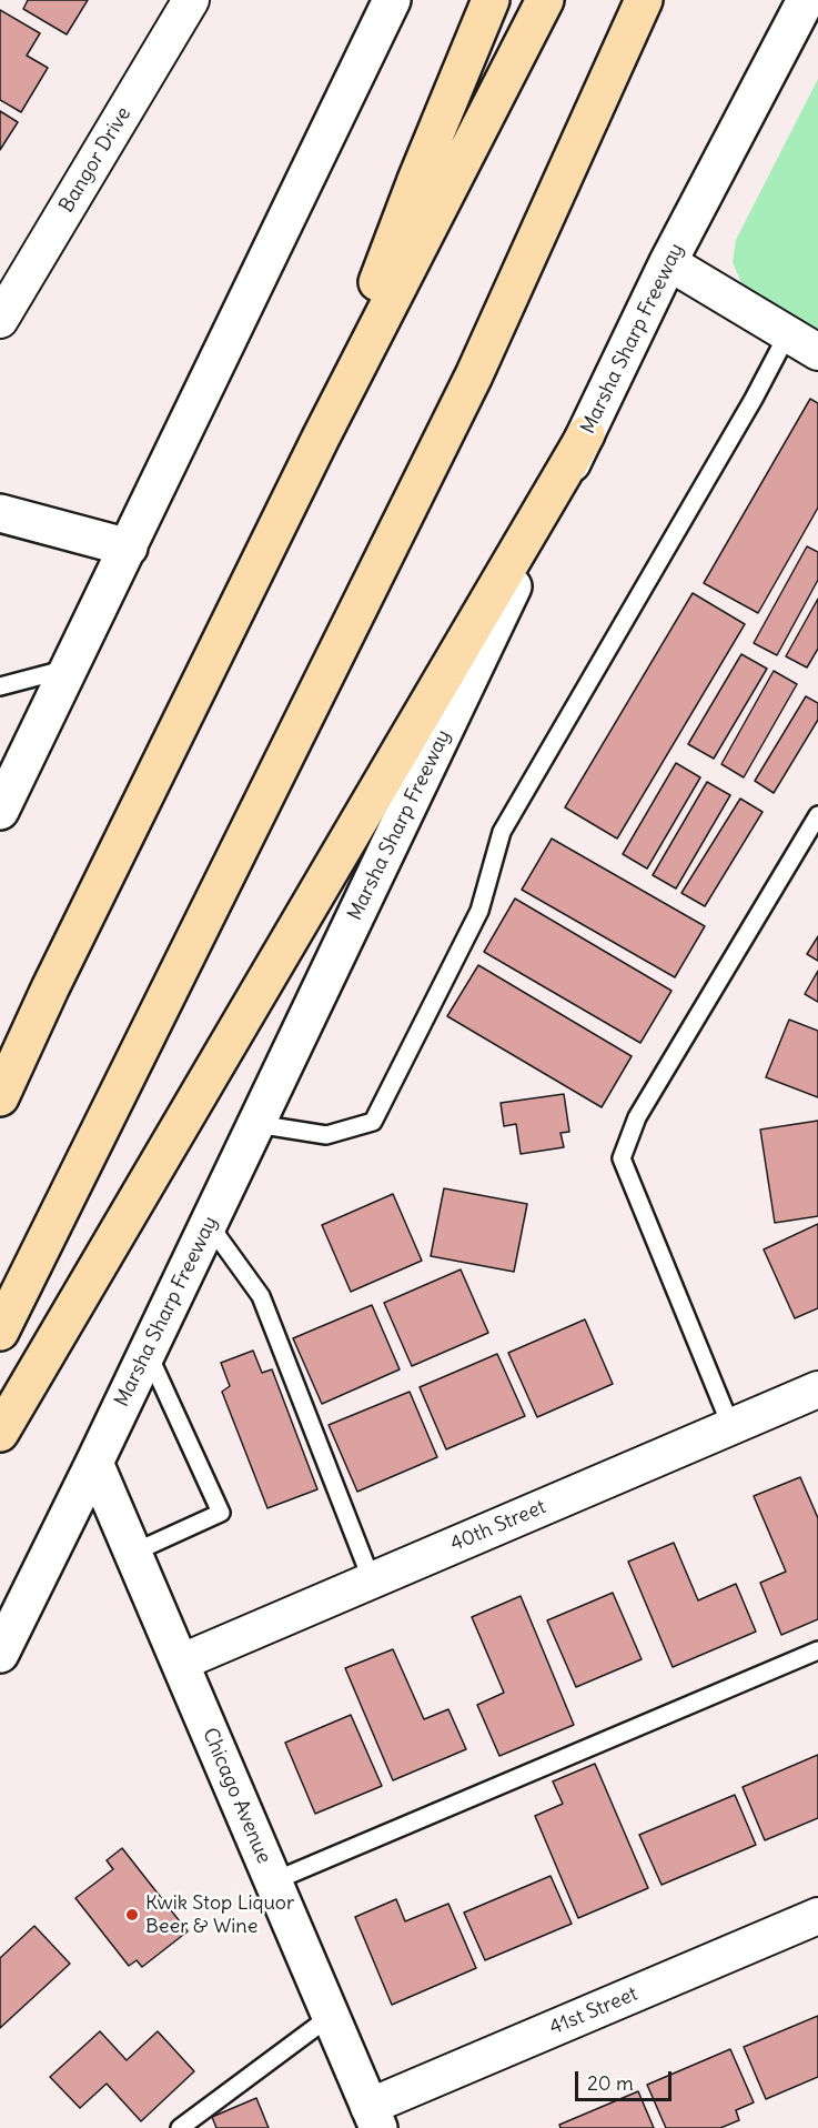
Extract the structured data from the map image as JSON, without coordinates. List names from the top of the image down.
{
  "streets": {
    "main road": ["Marsha Sharp Freeway", "Chicago Avenue"],
    "street": ["Bangor Drive", "40th Street", "41st Street"]
  },
  "crossings": [
    ["Marsha Sharp Freeway", "Chicago Avenue"],
    ["40th Street", "Chicago Avenue"],
    ["Chicago Avenue", "41st Street"]
  ],
  "places": ["Kwik Stop Liquor Beer & Wine"],
  "scale_bar": "20 m"
}
